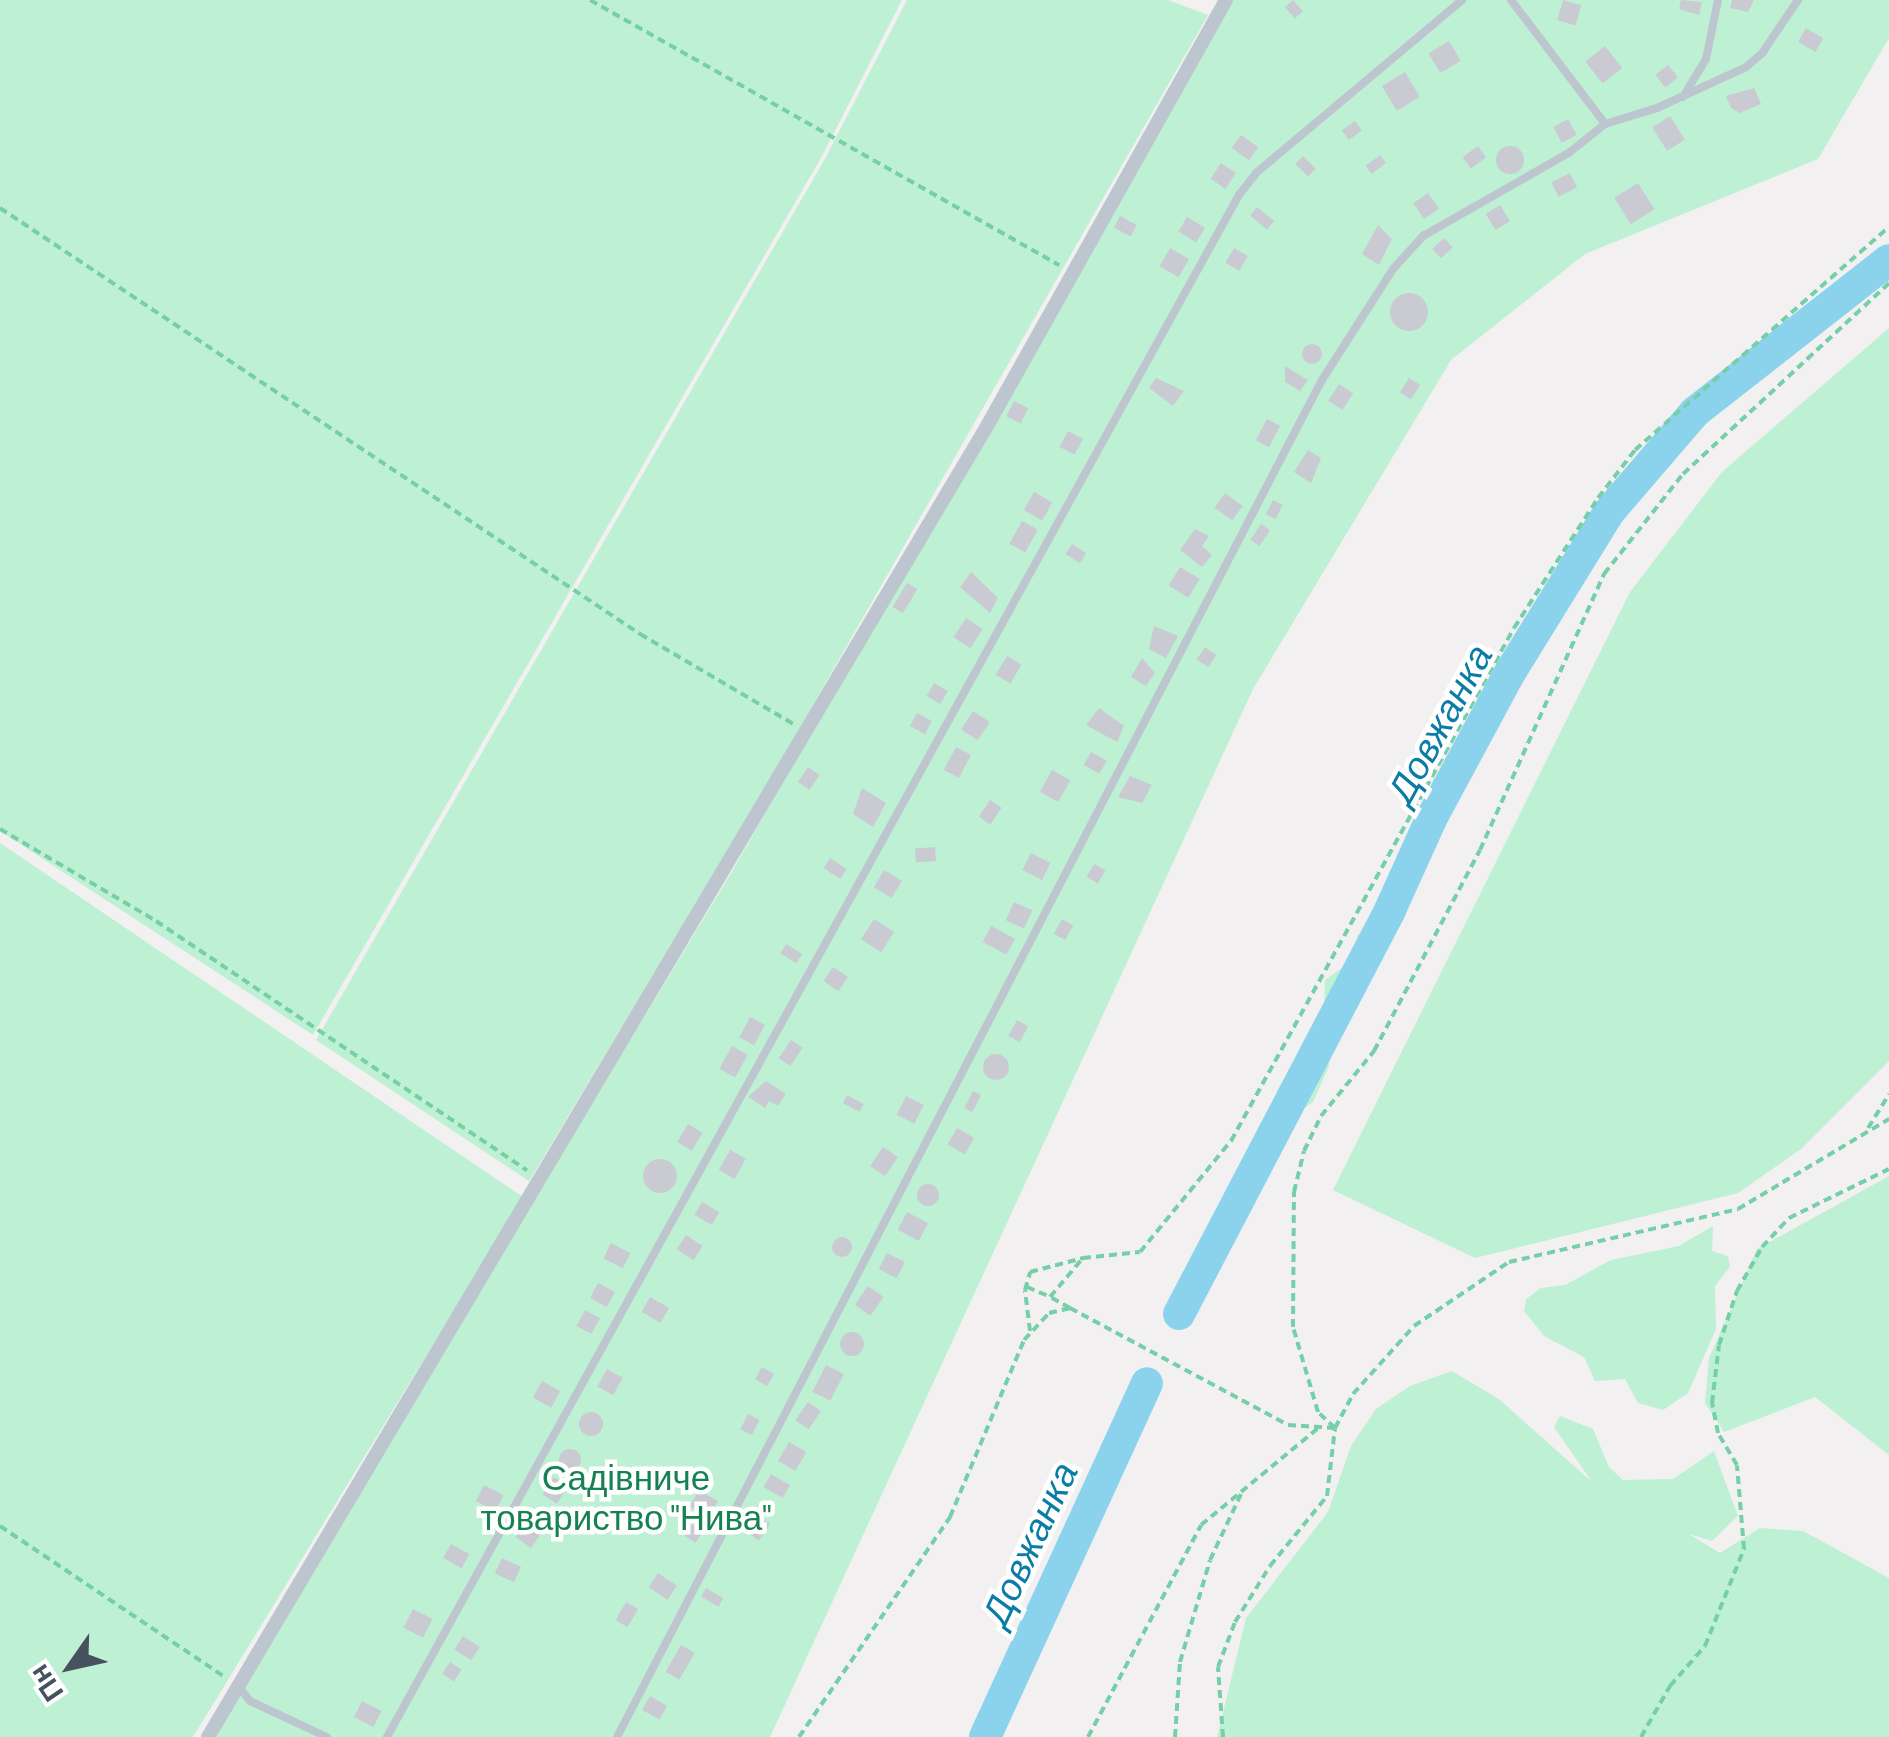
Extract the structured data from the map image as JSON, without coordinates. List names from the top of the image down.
{
  "water": ["Довжанка"],
  "parks": ["Садівниче товариство \"Нива\""],
  "north": "bottom left"
}
